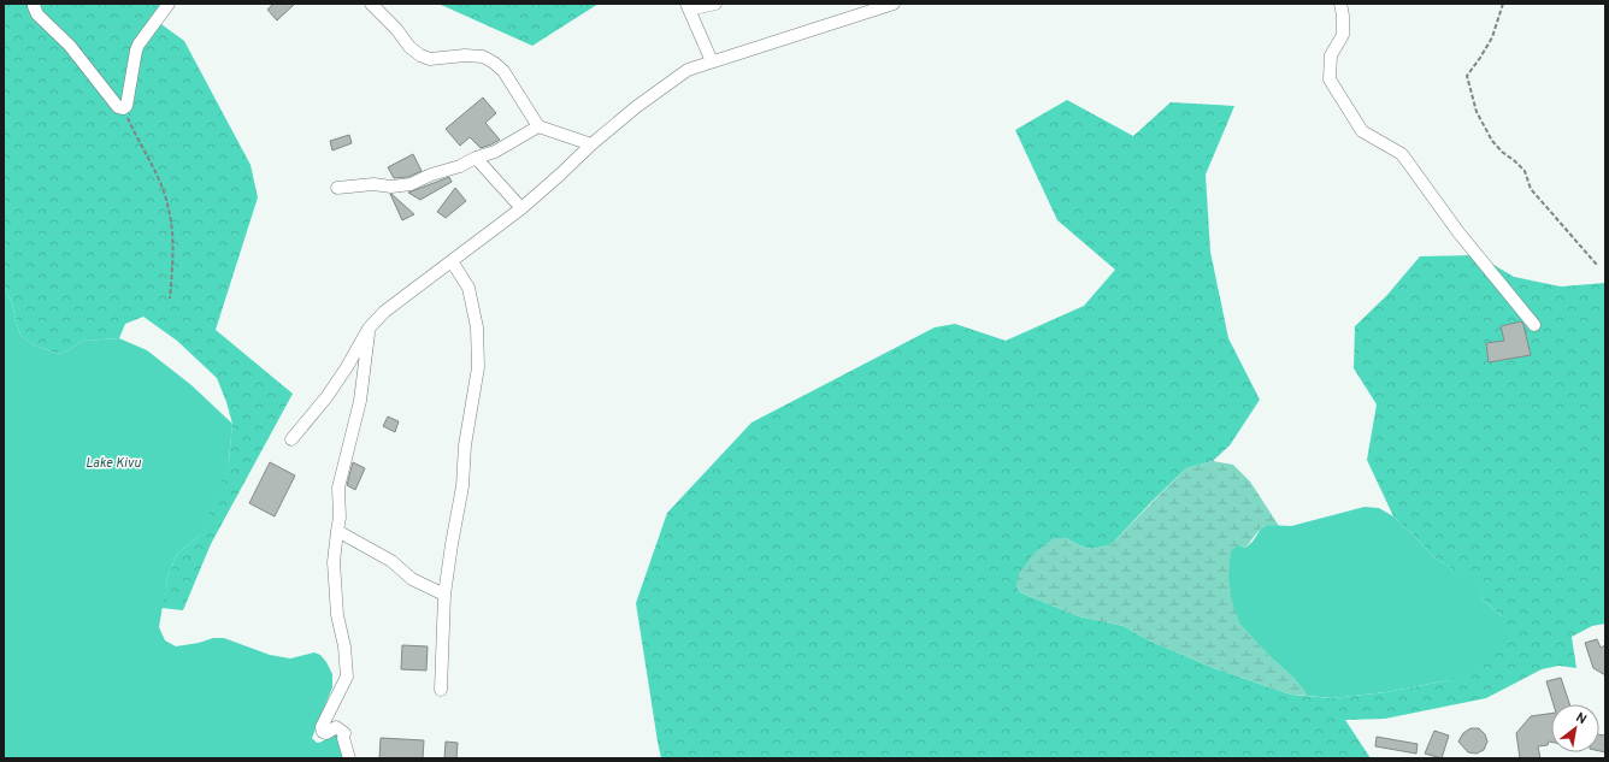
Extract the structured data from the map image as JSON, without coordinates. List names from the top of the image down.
{
  "water": ["Lake Kivu"],
  "north": "top right"
}
